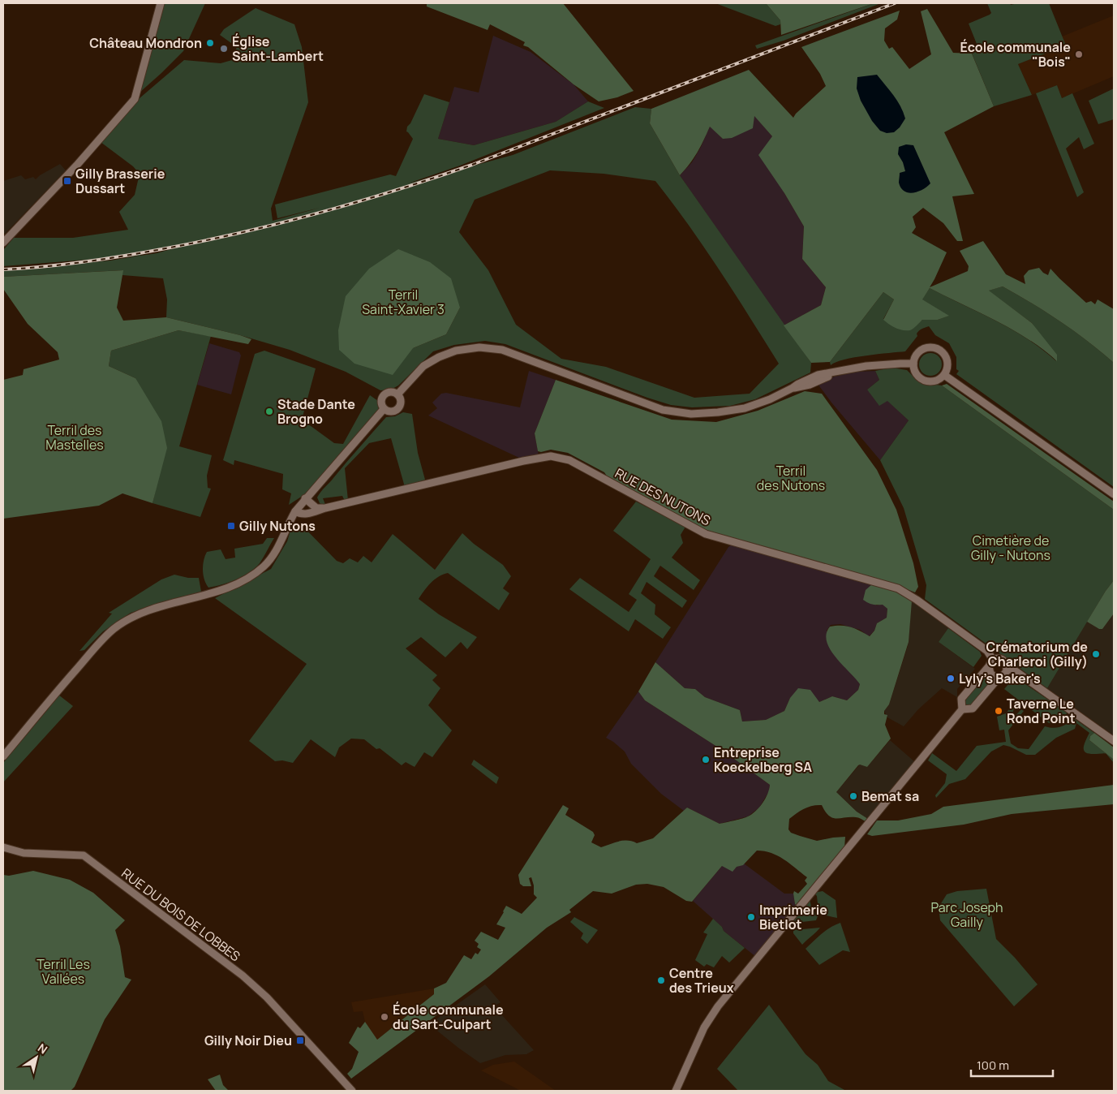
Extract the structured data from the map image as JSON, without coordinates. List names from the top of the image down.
{
  "streets": {
    "street": ["RUE DES NUTONS", "RUE DU BOIS DE LOBBES"]
  },
  "parks": [
    "Terril Saint-Xavier 3",
    "Terril des Mastelles",
    "Terril des Nutons",
    "Cimetière de Gilly - Nutons",
    "Parc Joseph Gailly",
    "Terril Les Vallées"
  ],
  "places": {
    "other": [
      "Château Mondron",
      "Église Saint-Lambert",
      "École communale \"Bois\"",
      "Stade Dante Brogno",
      "Crématorium de Charleroi (Gilly)",
      "Lyly's Baker's",
      "Taverne Le Rond Point",
      "Entreprise Koeckelberg SA",
      "Bemat sa",
      "Imprimerie Bietlot",
      "Centre des Trieux",
      "École communale du Sart-Culpart"
    ],
    "transit": ["Gilly Brasserie Dussart", "Gilly Nutons", "Gilly Noir Dieu"]
  },
  "scale_bar": "100 m",
  "north": "top right"
}
